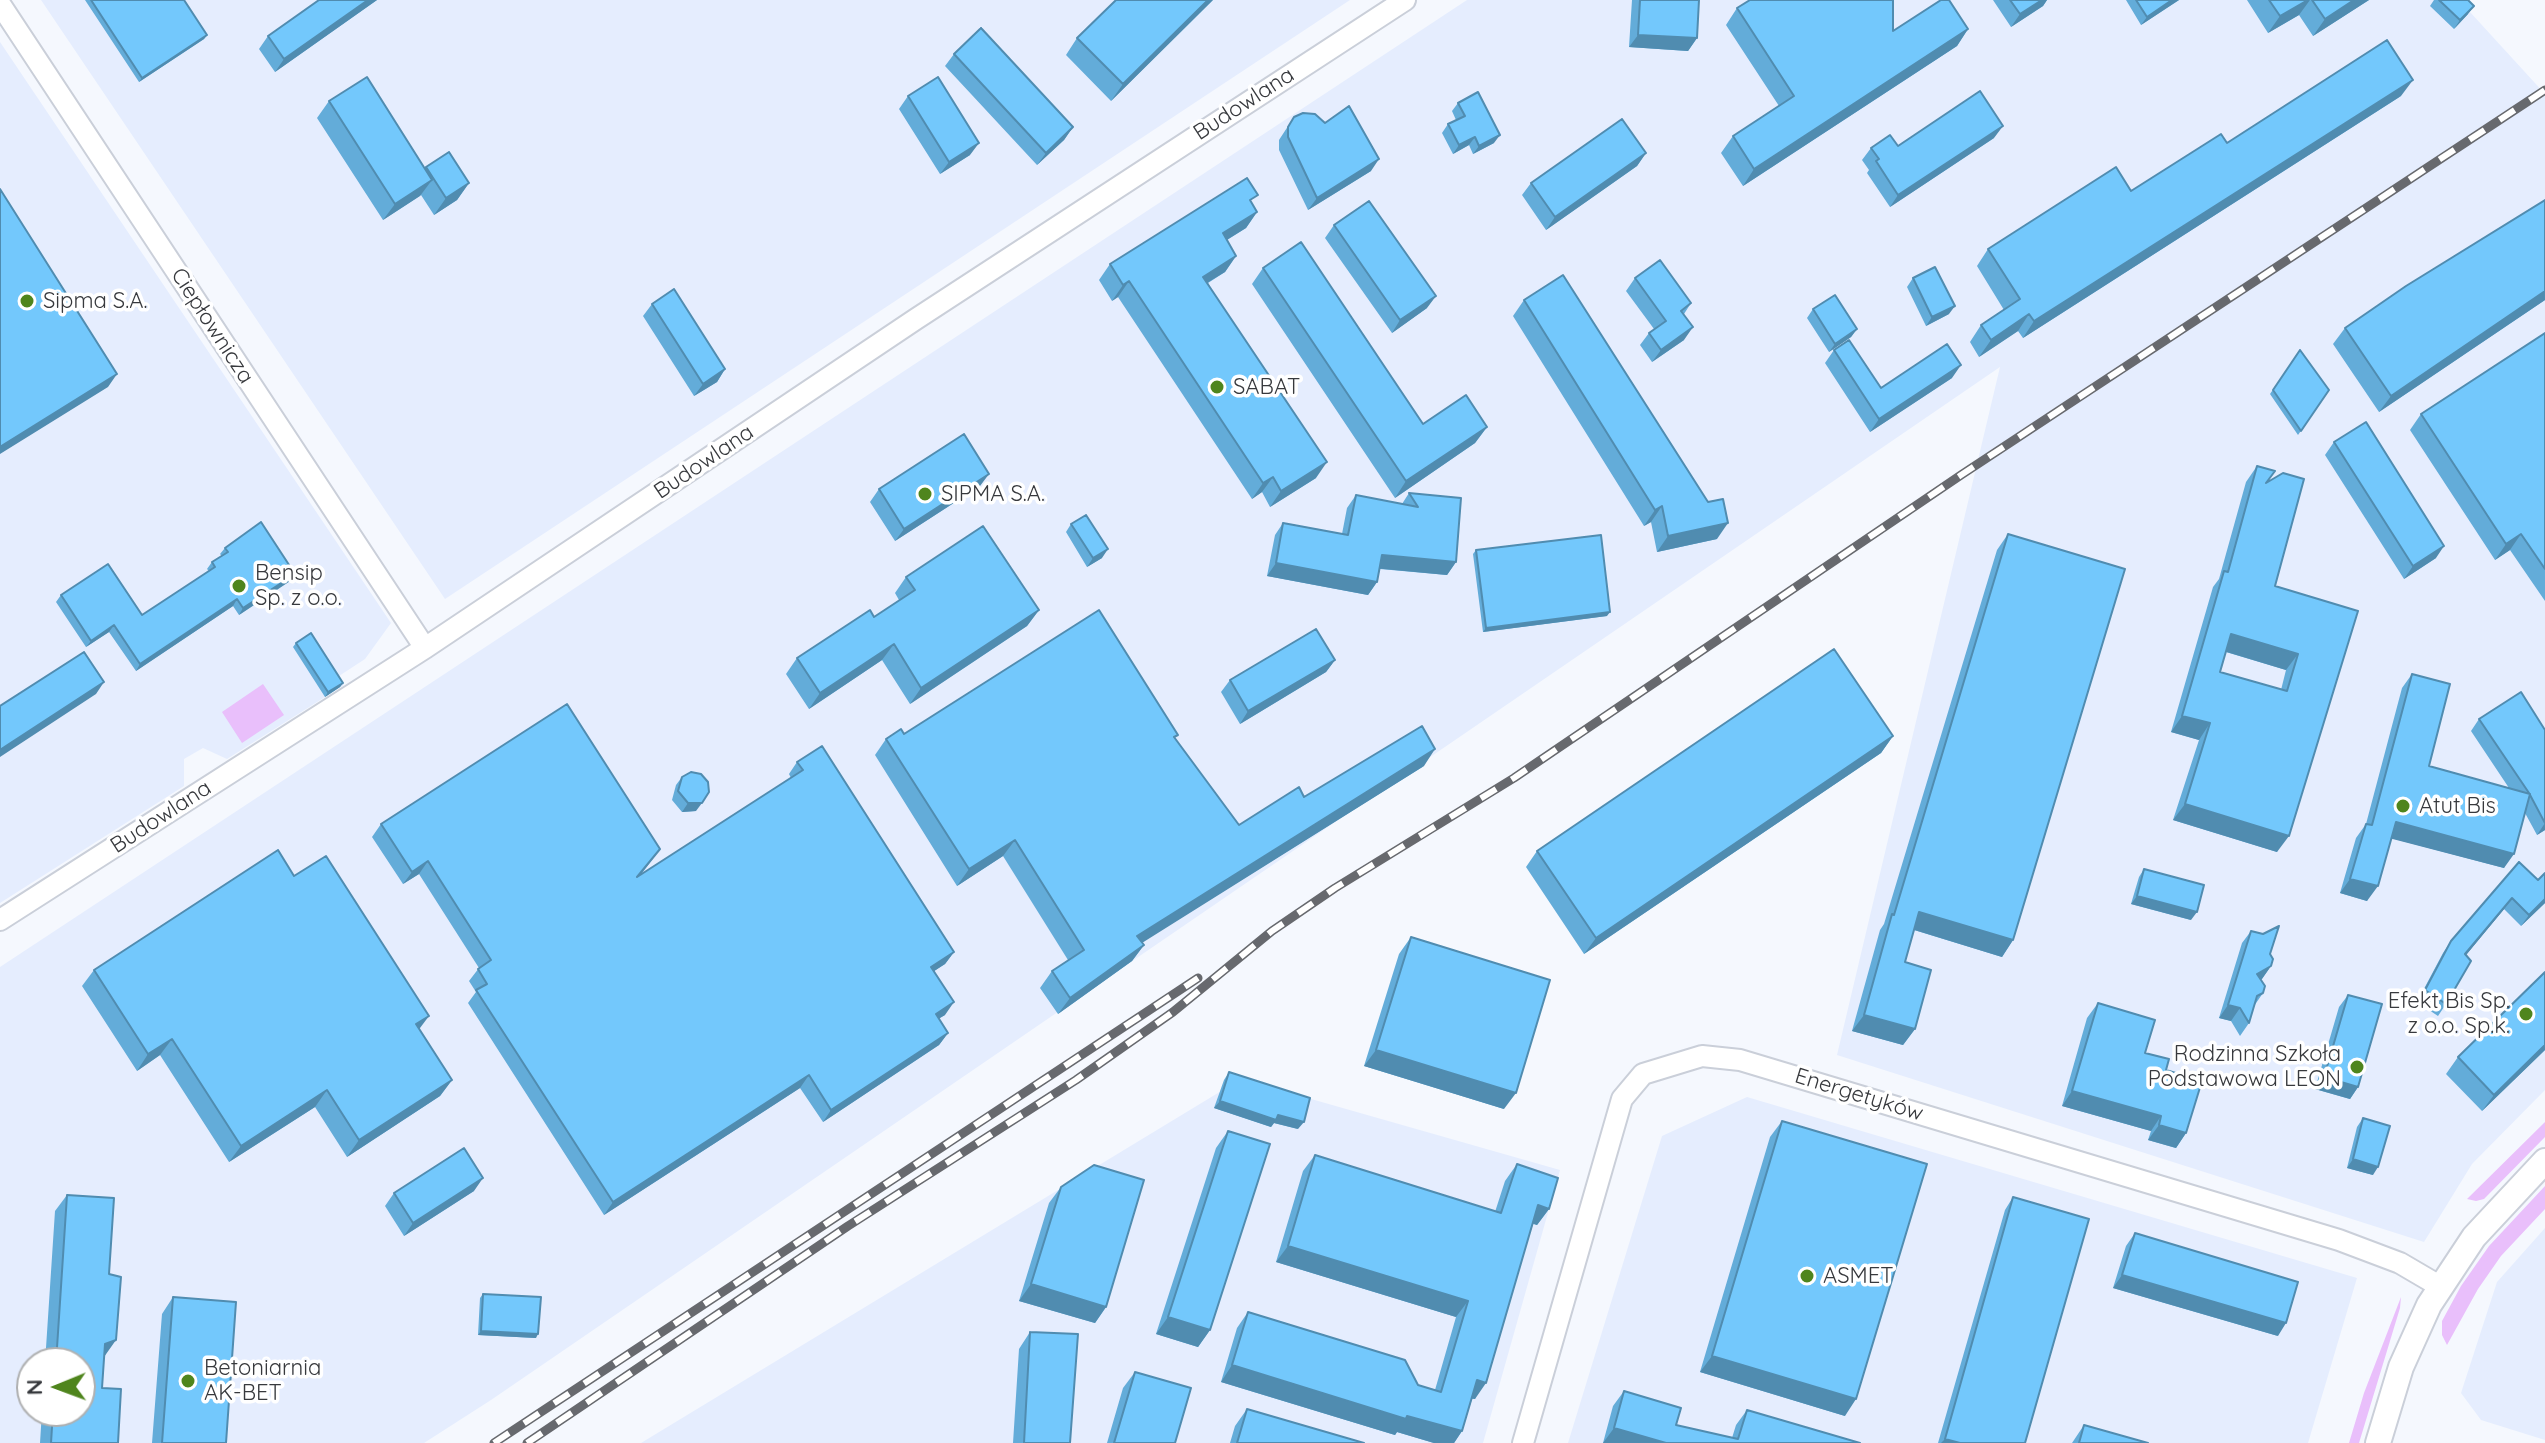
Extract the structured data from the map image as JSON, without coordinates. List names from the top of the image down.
{
  "streets": {
    "street": ["Budowlana", "Ciepłownicza", "Energetyków"]
  },
  "crossings": [
    ["Budowlana", "Ciepłownicza"]
  ],
  "places": [
    "Sipma S.A.",
    "SABAT",
    "SIPMA S.A.",
    "Bensip Sp. z o.o.",
    "Atut Bis",
    "Efekt Bis Sp. z o.o. Sp.k.",
    "Rodzinna Szkoła Podstawowa LEON",
    "ASMET",
    "Betoniarnia AK-BET"
  ],
  "north": "left"
}
